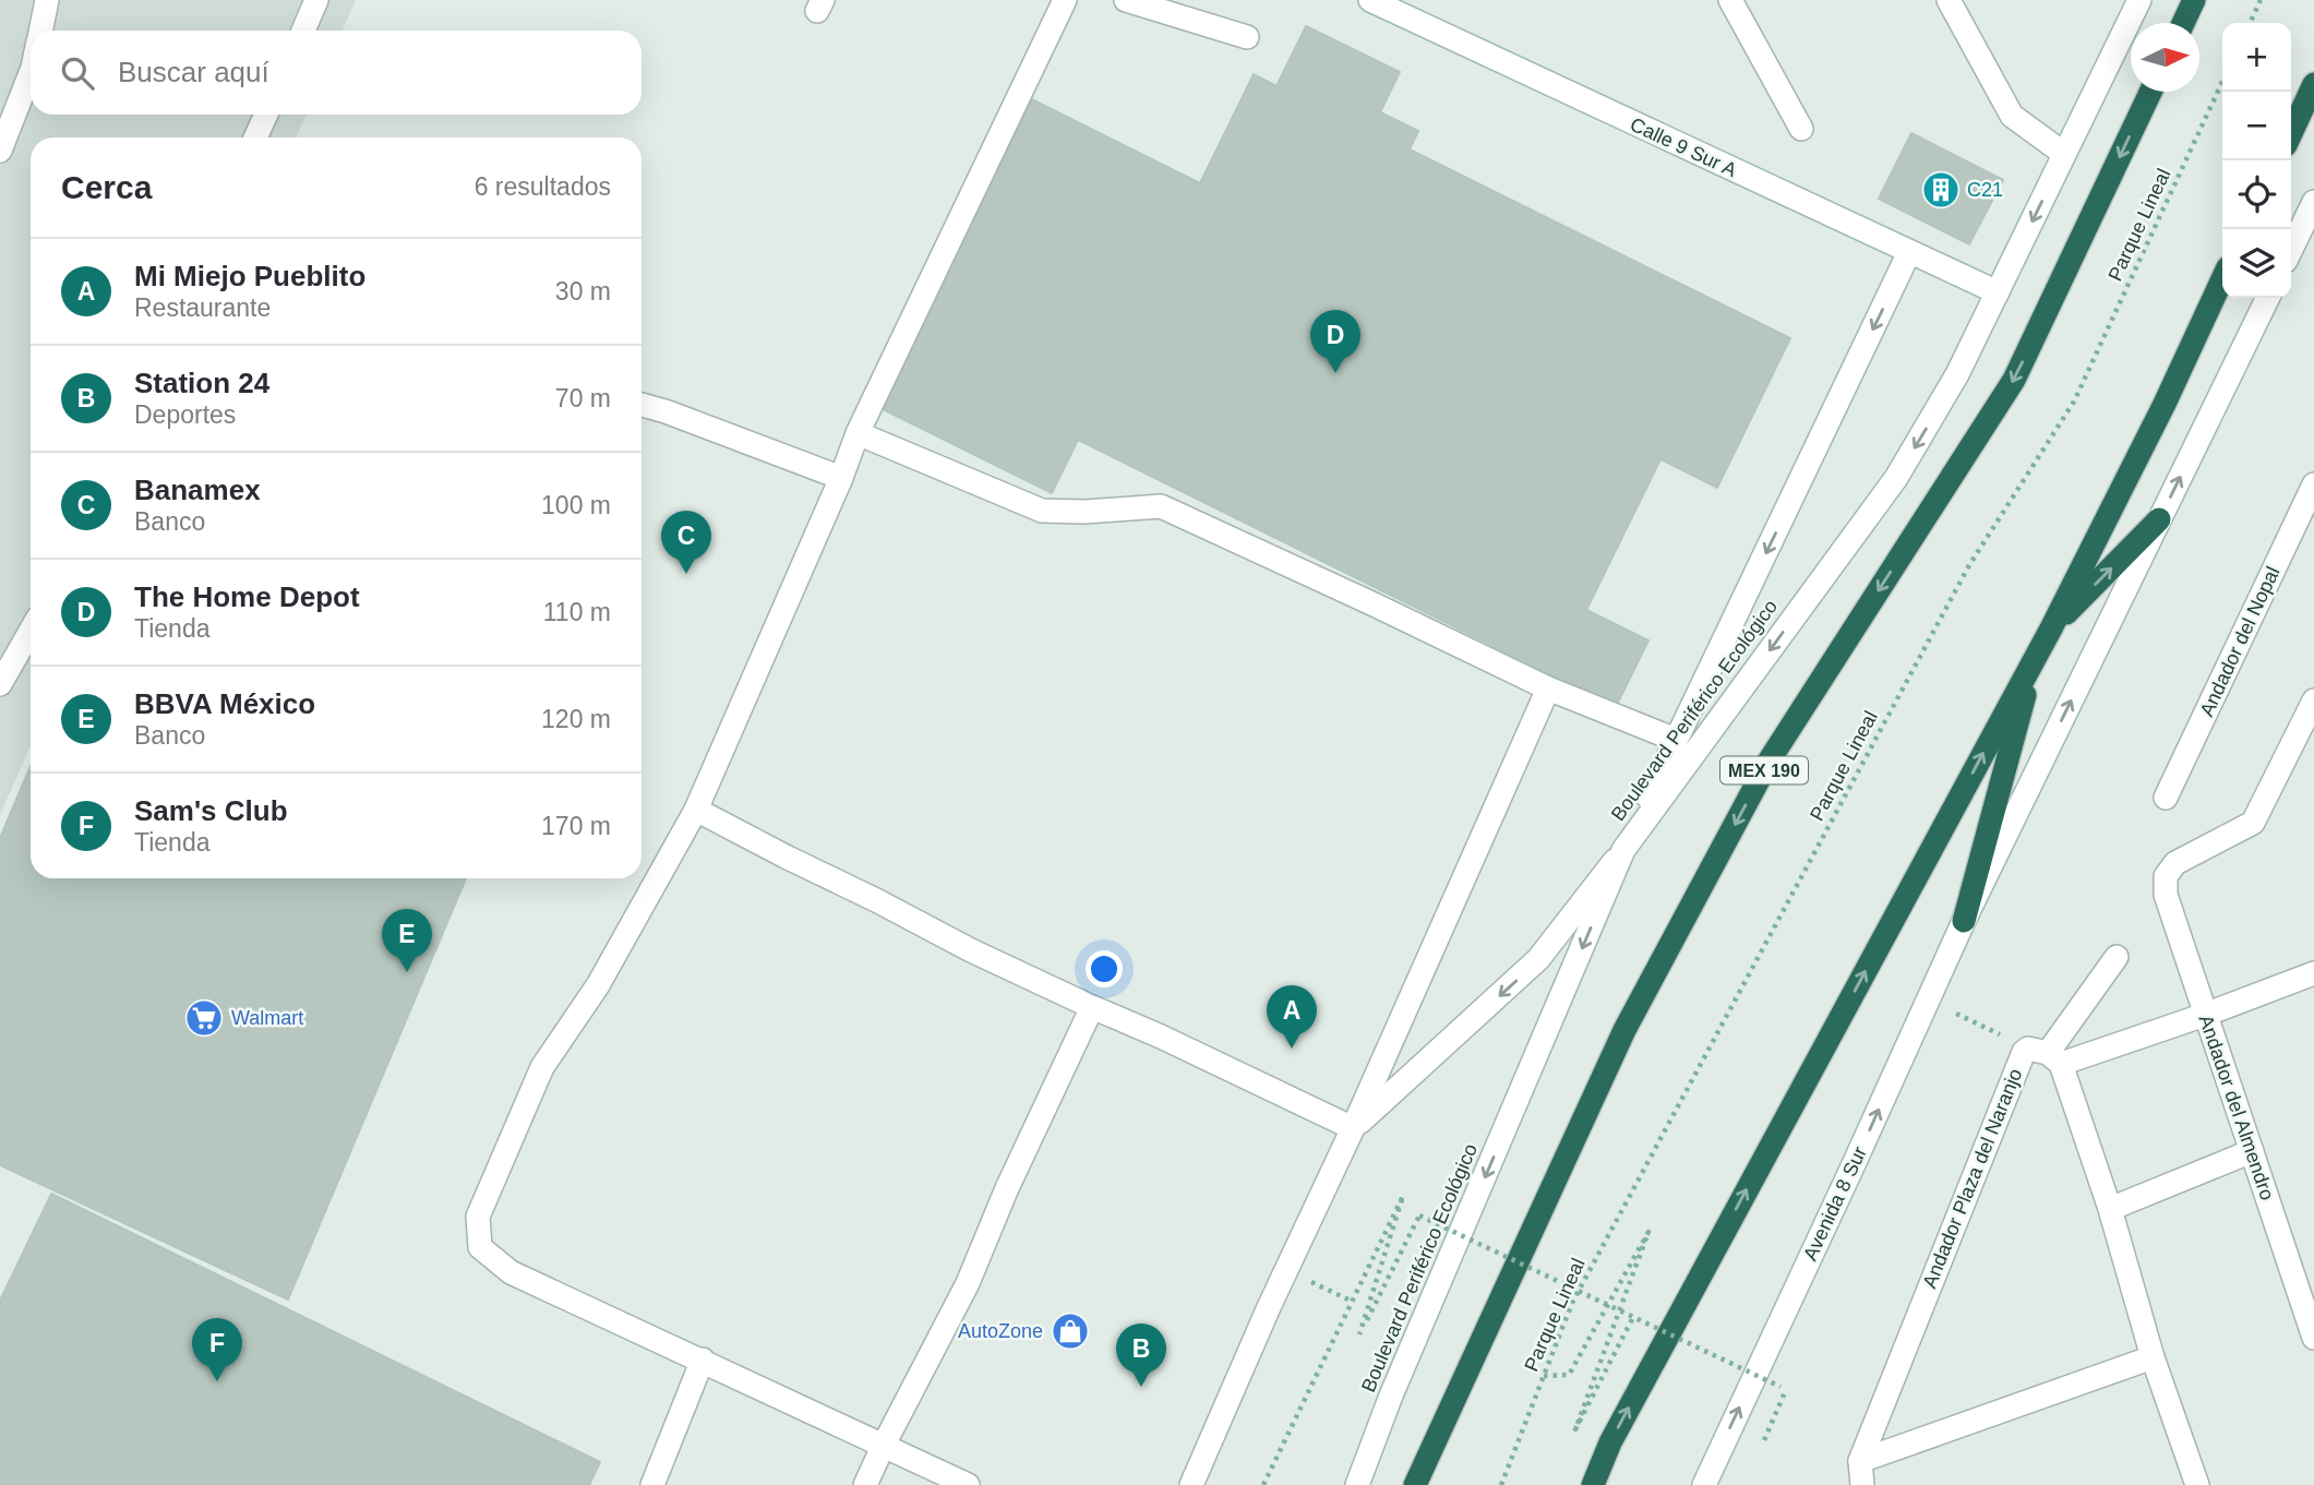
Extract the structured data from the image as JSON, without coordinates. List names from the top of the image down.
{
  "streets": {
    "highway": ["MEX 190"],
    "street": [
      "Calle 9 Sur A",
      "Andador del Nopal",
      "Boulevard Periférico Ecológico",
      "Andador del Almendro",
      "Andador Plaza del Naranjo",
      "Avenida 8 Sur"
    ],
    "path": ["Parque Lineal"]
  },
  "crossings": [
    ["Calle 9 Sur A", "Boulevard Periférico Ecológico"]
  ],
  "one_way": ["Avenida 8 Sur"],
  "places": {
    "building": ["C21"],
    "supermarket": ["Walmart"],
    "shop": ["AutoZone"]
  },
  "north": "right",
  "page": {
    "map_buttons": ["+", "−"],
    "search": "Buscar aquí",
    "heading": ["Cerca", "6 resultados"],
    "list": [
      {
        "mark": "A",
        "name": "Mi Miejo Pueblito",
        "note": "Restaurante",
        "value": "30 m"
      },
      {
        "mark": "B",
        "name": "Station 24",
        "note": "Deportes",
        "value": "70 m"
      },
      {
        "mark": "C",
        "name": "Banamex",
        "note": "Banco",
        "value": "100 m"
      },
      {
        "mark": "D",
        "name": "The Home Depot",
        "note": "Tienda",
        "value": "110 m"
      },
      {
        "mark": "E",
        "name": "BBVA México",
        "note": "Banco",
        "value": "120 m"
      },
      {
        "mark": "F",
        "name": "Sam's Club",
        "note": "Tienda",
        "value": "170 m"
      }
    ],
    "pins": [
      "D",
      "C",
      "E",
      "A",
      "F",
      "B"
    ]
  }
}
